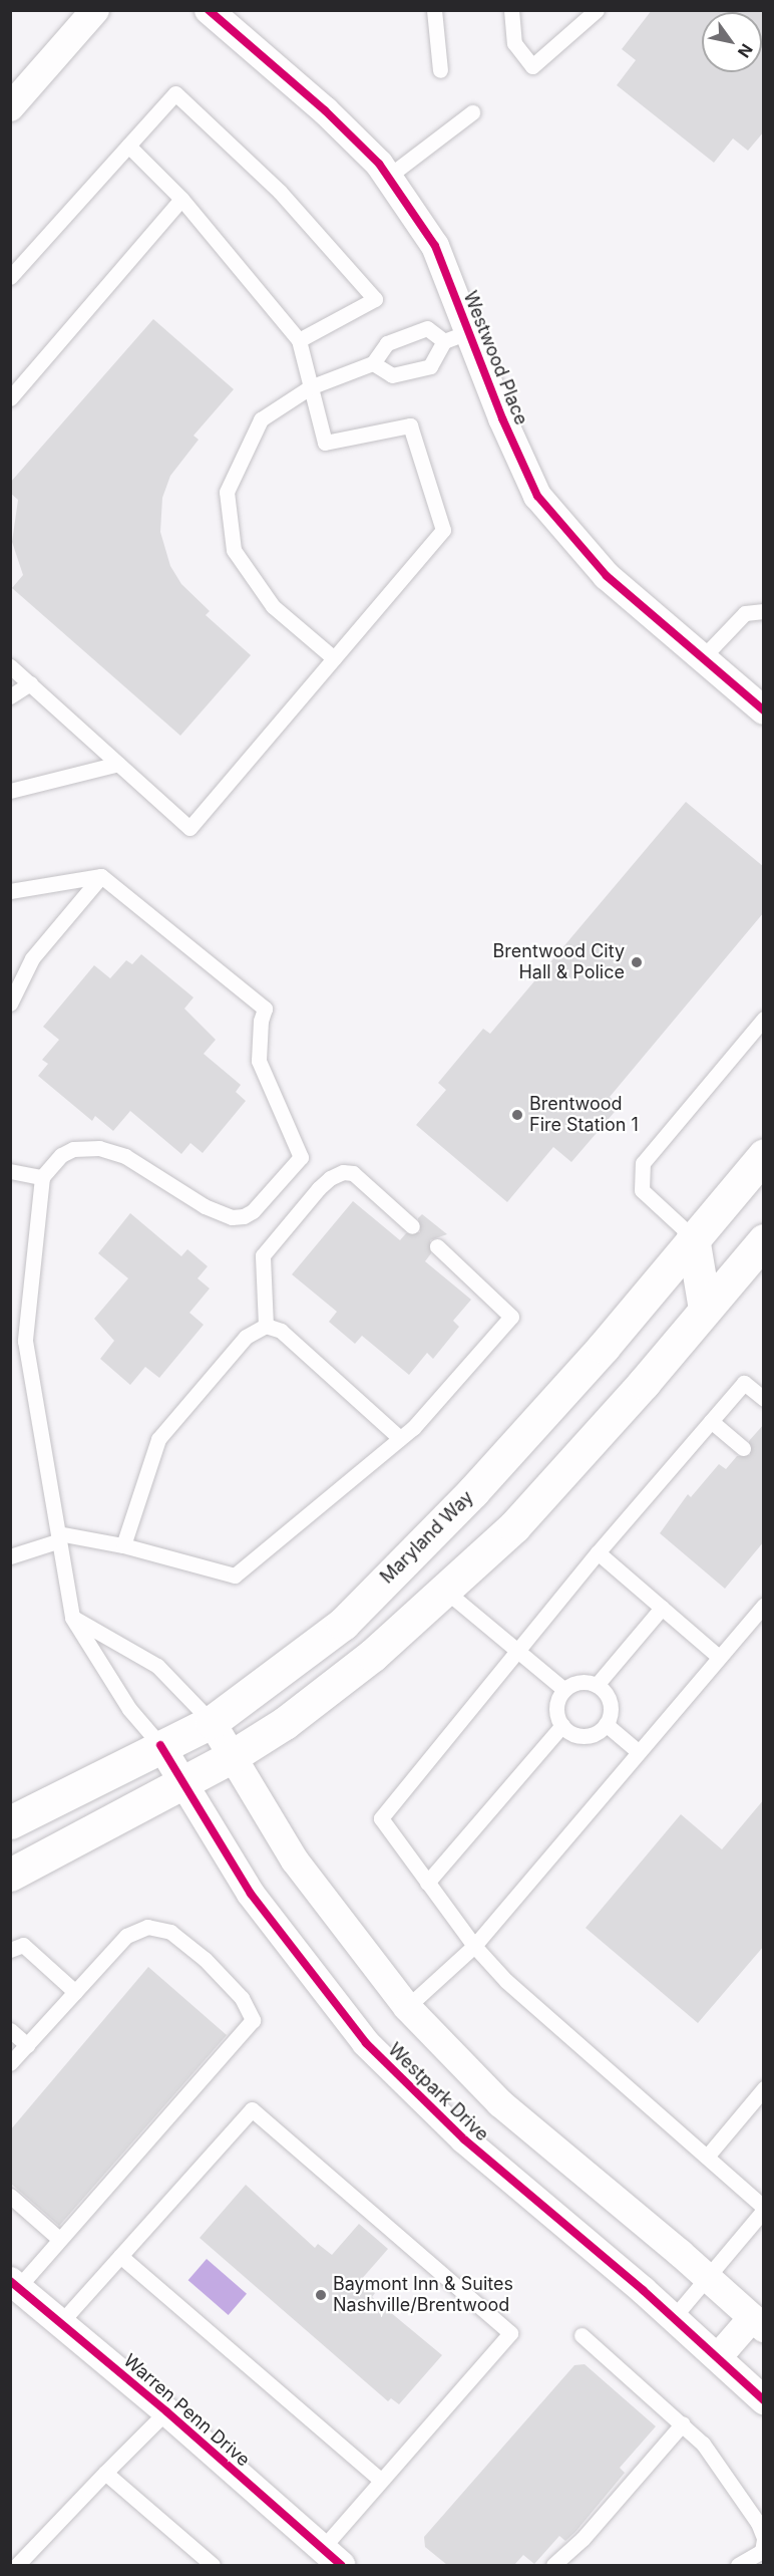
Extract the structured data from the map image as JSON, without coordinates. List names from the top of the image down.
{
  "streets": {
    "main road": ["Maryland Way"],
    "street": ["Westwood Place", "Westpark Drive", "Warren Penn Drive"]
  },
  "crossings": [
    ["Maryland Way", "Westpark Drive"]
  ],
  "places": ["Brentwood City Hall & Police", "Brentwood Fire Station 1", "Baymont Inn & Suites Nashville/Brentwood"],
  "north": "bottom right"
}
